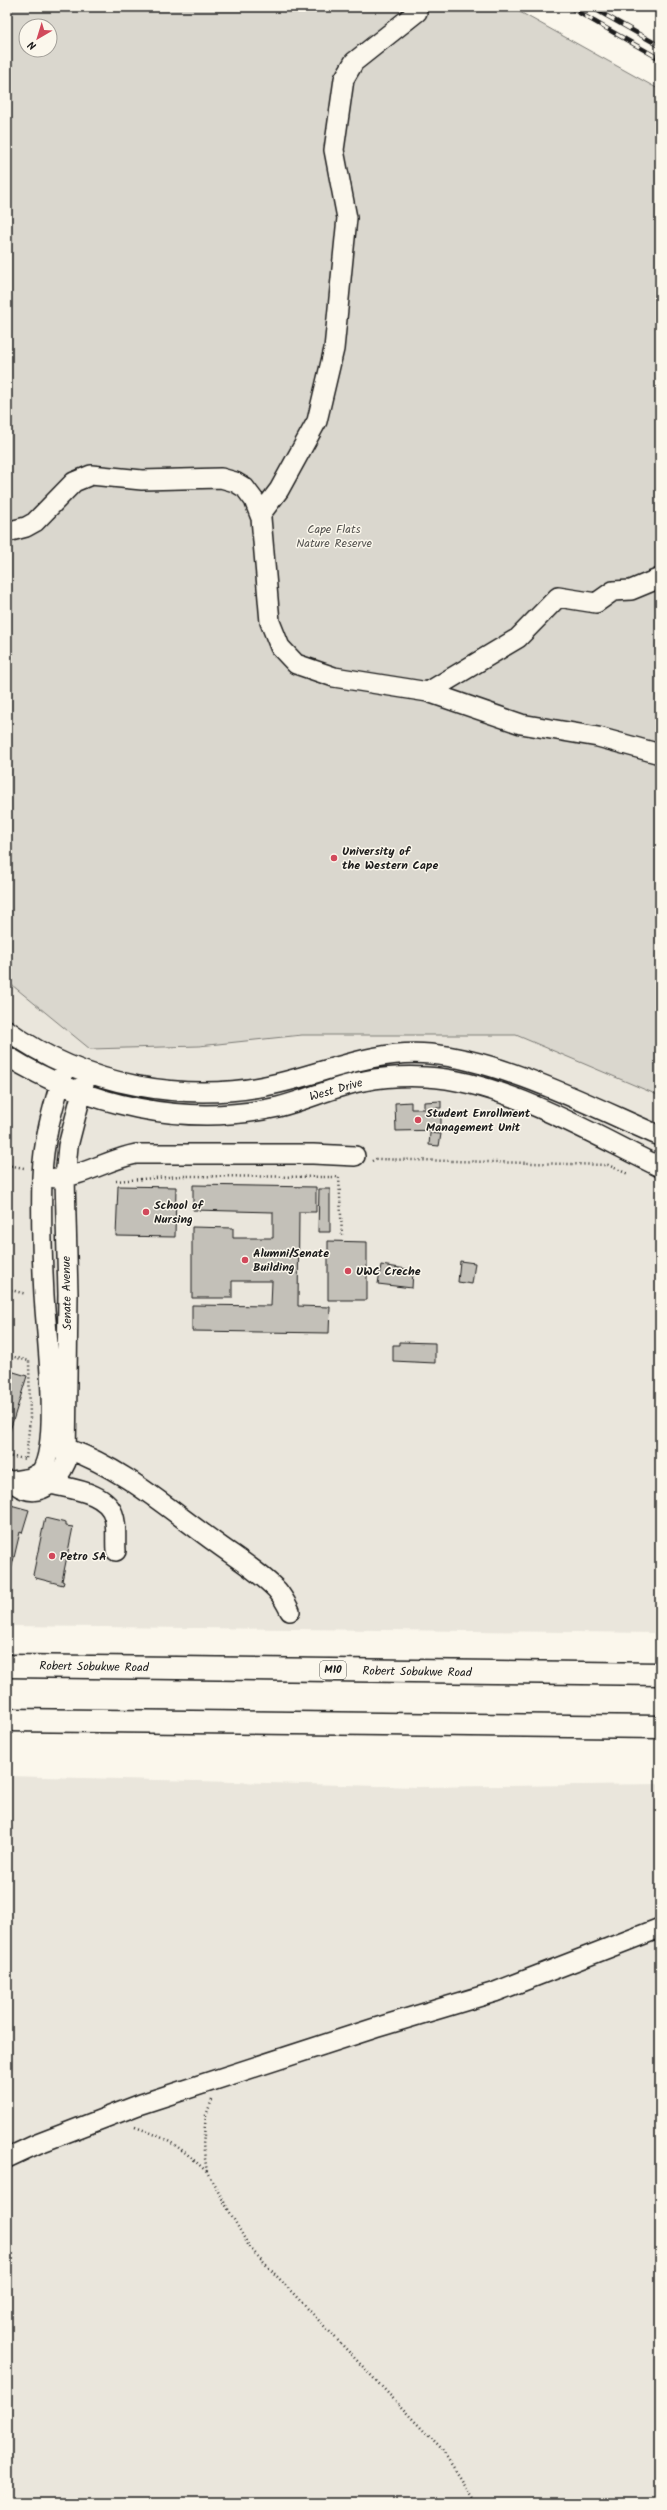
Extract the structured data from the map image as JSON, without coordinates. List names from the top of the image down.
{
  "streets": {
    "main road": ["Robert Sobukwe Road", "M10"],
    "lane": ["West Drive", "Senate Avenue"]
  },
  "crossings": [
    ["West Drive", "Senate Avenue"]
  ],
  "parks": ["Cape Flats Nature Reserve"],
  "places": [
    "University of the Western Cape",
    "Student Enrollment Management Unit",
    "School of Nursing",
    "Alumni/Senate Building",
    "UWC Creche",
    "Petro SA"
  ],
  "north": "bottom left"
}
